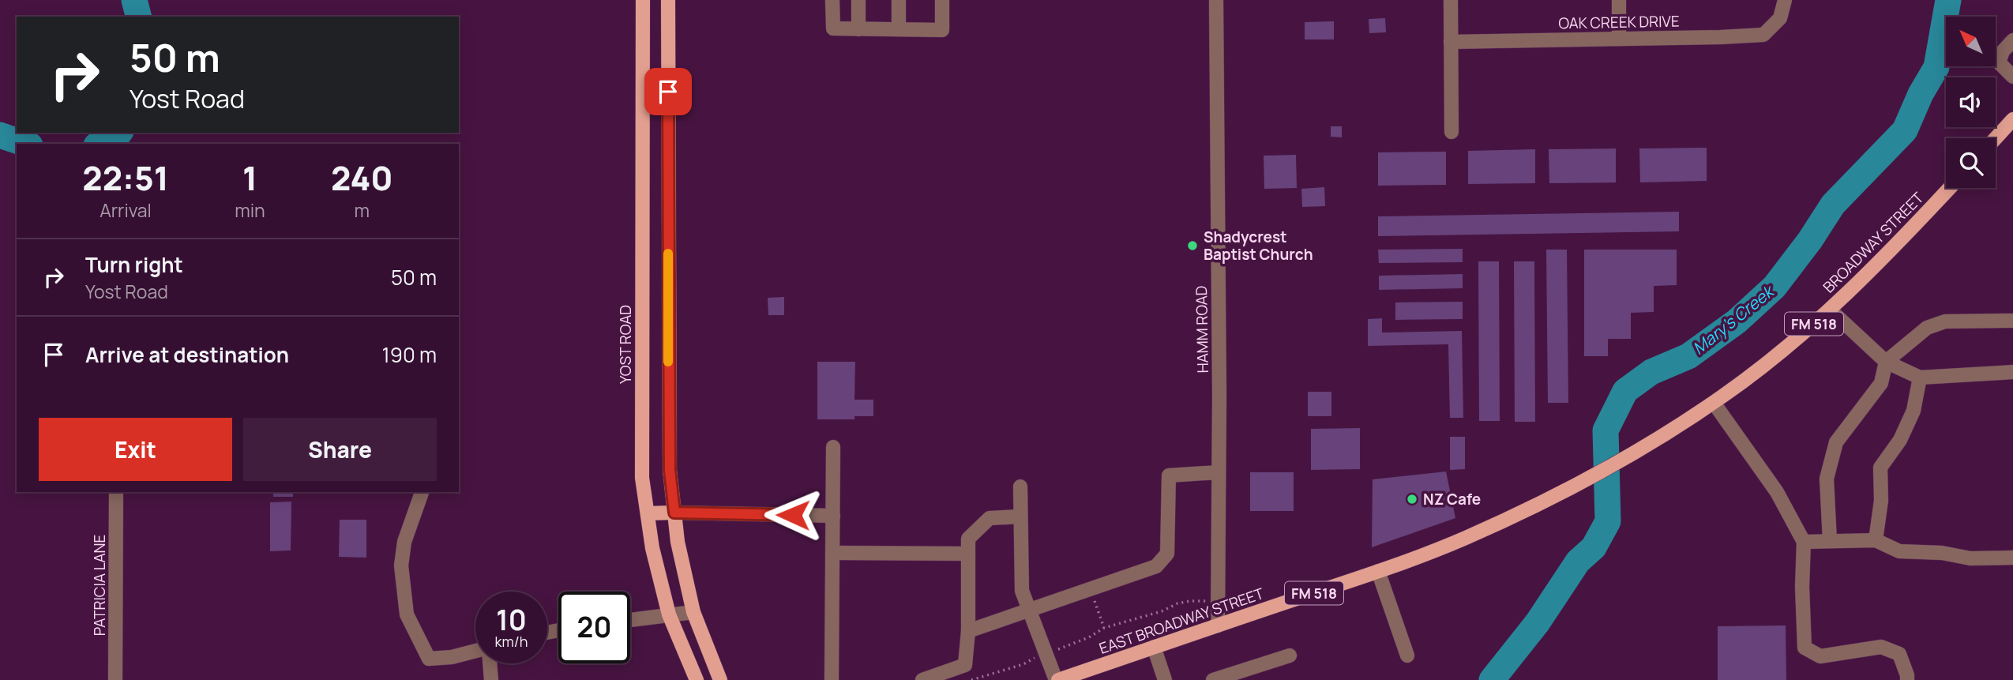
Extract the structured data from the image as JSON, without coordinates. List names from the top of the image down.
{
  "streets": {
    "main road": [
      "BROADWAY STREET",
      "FM 518",
      "YOST ROAD",
      "EAST BROADWAY STREET"
    ],
    "street": ["OAK CREEK DRIVE", "HAMM ROAD", "PATRICIA LANE"]
  },
  "crossings": [
    ["BROADWAY STREET", "EAST BROADWAY STREET"],
    ["HAMM ROAD", "EAST BROADWAY STREET"]
  ],
  "water": ["Mary's Creek"],
  "places": ["Shadycrest Baptist Church", "NZ Cafe"],
  "north": "top left",
  "page": {
    "turn": ["50 m", "Yost Road"],
    "eta": [
      "22:51",
      "Arrival",
      "1",
      "min",
      "240",
      "m"
    ],
    "list": [
      {
        "name": "Turn right",
        "note": "Yost Road",
        "value": "50 m"
      },
      {
        "name": "Arrive at destination",
        "value": "190 m"
      }
    ],
    "buttons": ["Exit", "Share"],
    "speed": "10 km/h",
    "limit": "20"
  }
}
